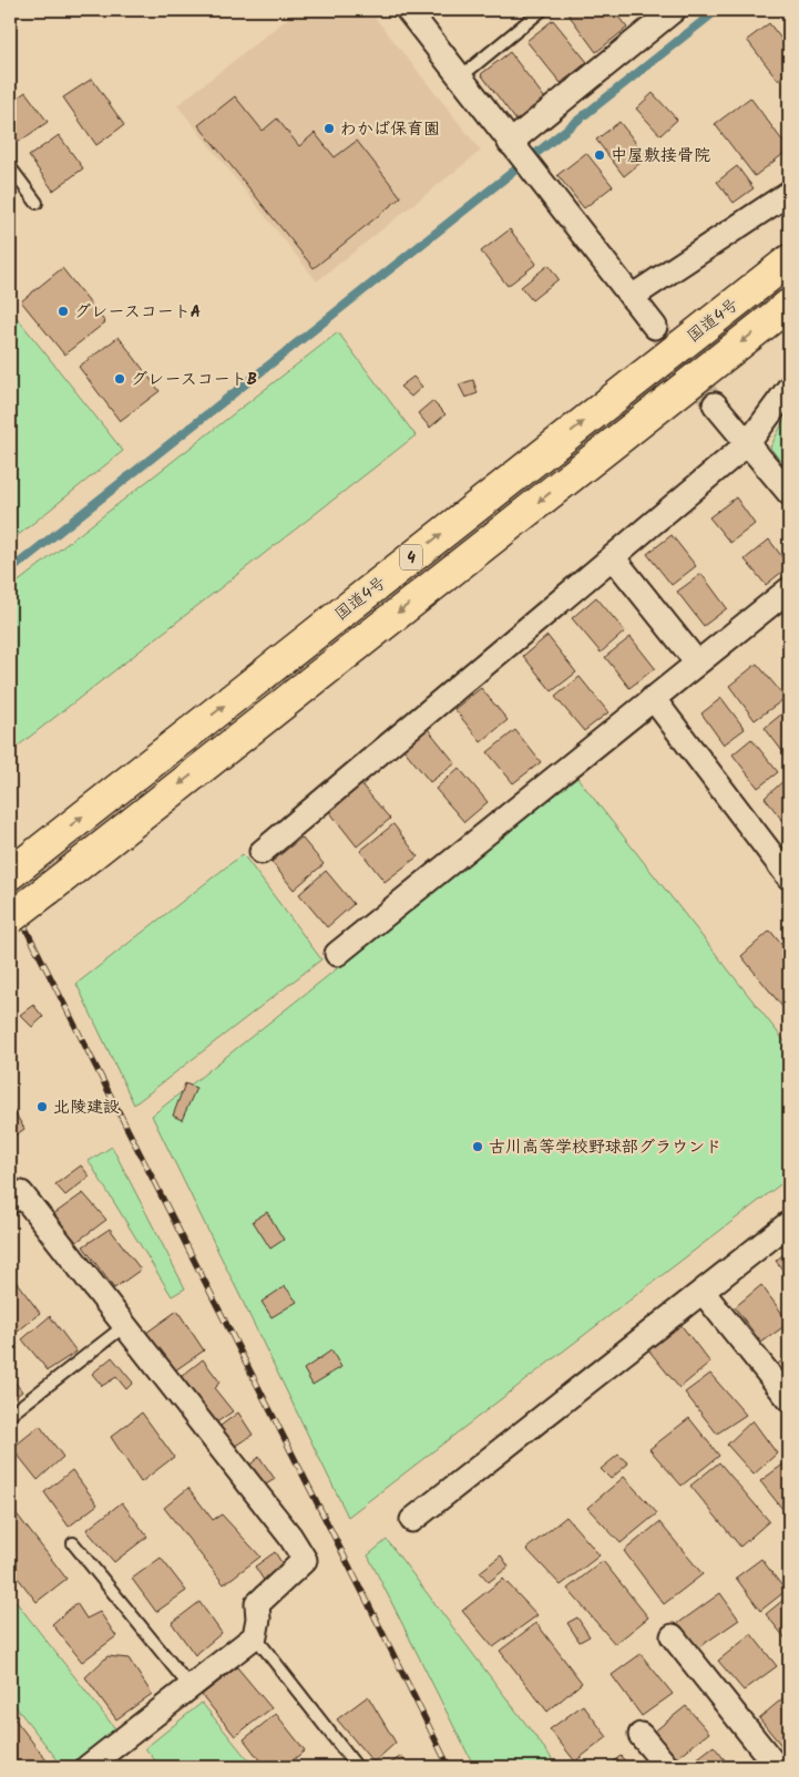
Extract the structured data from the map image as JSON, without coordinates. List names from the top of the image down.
{
  "streets": {
    "highway": ["国道4号", "4"]
  },
  "places": [
    "わかば保育園",
    "中屋敷接骨院",
    "グレースコートA",
    "グレースコートB",
    "北陵建設",
    "古川高等学校野球部グラウンド"
  ]
}
